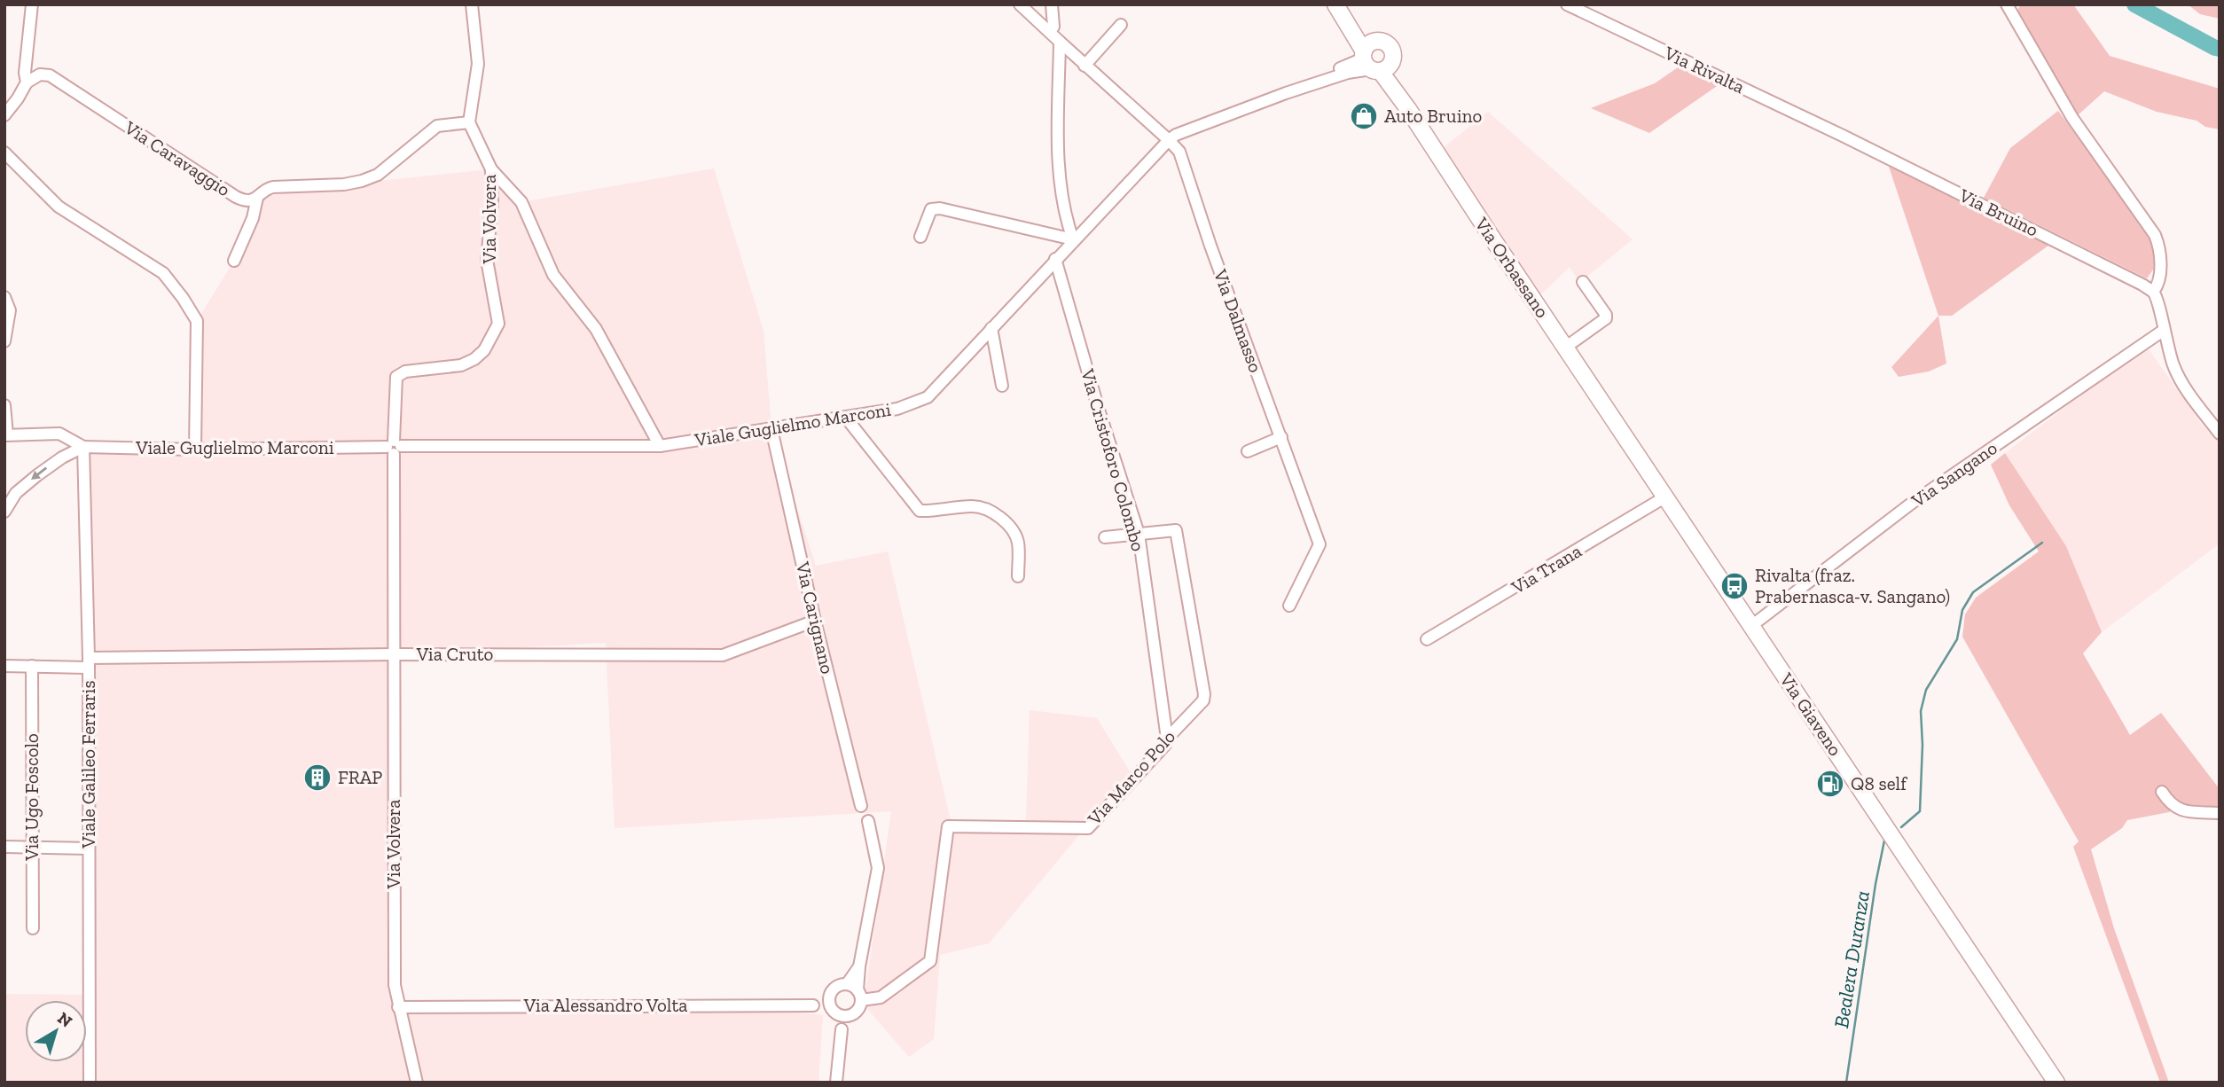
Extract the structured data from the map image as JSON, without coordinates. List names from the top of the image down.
{
  "streets": {
    "main road": ["Via Orbassano", "Via Giaveno"],
    "street": [
      "Via Rivalta",
      "Via Caravaggio",
      "Via Bruino",
      "Via Volvera",
      "Via Dalmasso",
      "Viale Guglielmo Marconi",
      "Via Cristoforo Colombo",
      "Via Sangano",
      "Via Trana",
      "Via Carignano",
      "Via Cruto",
      "Viale Galileo Ferraris",
      "Via Marco Polo",
      "Via Ugo Foscolo",
      "Via Alessandro Volta"
    ]
  },
  "crossings": [
    ["Via Rivalta", "Via Bruino"],
    ["Via Caravaggio", "Via Volvera"],
    ["Via Volvera", "Viale Guglielmo Marconi"],
    ["Via Volvera", "Via Cruto"],
    ["Via Volvera", "Via Alessandro Volta"],
    ["Via Orbassano", "Viale Guglielmo Marconi"],
    ["Via Orbassano", "Via Giaveno"],
    ["Via Dalmasso", "Viale Guglielmo Marconi"],
    ["Viale Guglielmo Marconi", "Via Cristoforo Colombo"],
    ["Viale Guglielmo Marconi", "Via Carignano"],
    ["Viale Guglielmo Marconi", "Viale Galileo Ferraris"],
    ["Via Cristoforo Colombo", "Via Marco Polo"],
    ["Via Sangano", "Via Giaveno"],
    ["Via Trana", "Via Giaveno"],
    ["Via Carignano", "Via Cruto"],
    ["Via Cruto", "Viale Galileo Ferraris"],
    ["Via Cruto", "Via Ugo Foscolo"],
    ["Via Marco Polo", "Via Alessandro Volta"]
  ],
  "water": ["Bealera Duranza"],
  "places": {
    "shop": ["Auto Bruino"],
    "bus stop": ["Rivalta (fraz. Prabernasca-v. Sangano)"],
    "building": ["FRAP"],
    "fuel station": ["Q8 self"]
  },
  "north": "top right"
}
